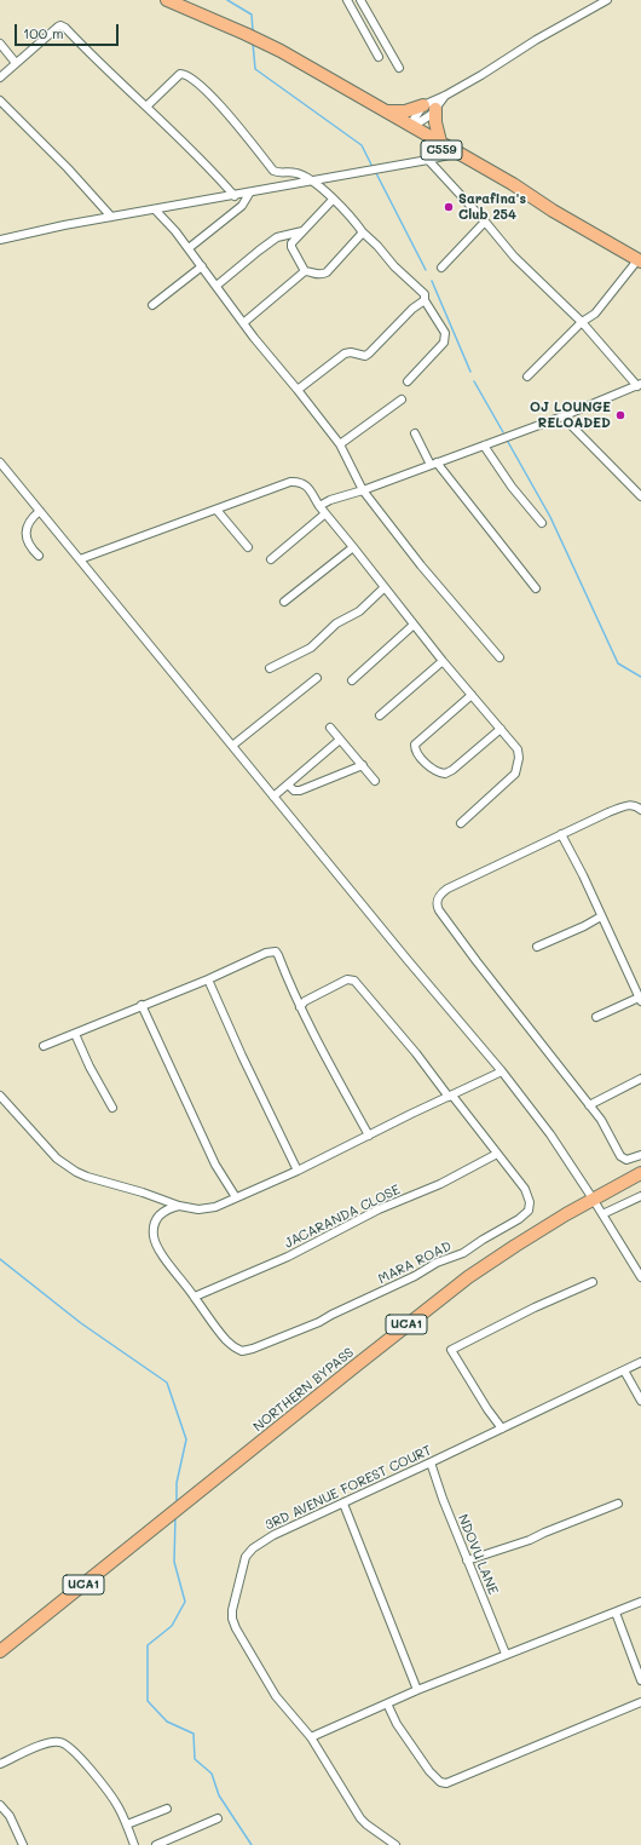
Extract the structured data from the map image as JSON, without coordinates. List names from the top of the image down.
{
  "streets": {
    "main road": ["C559", "UCA1", "NORTHERN BYPASS"],
    "street": [
      "JACARANDA CLOSE",
      "MARA ROAD",
      "3RD AVENUE FOREST COURT",
      "NDOVU LANE"
    ]
  },
  "crossings": [
    ["JACARANDA CLOSE", "MARA ROAD"],
    ["3RD AVENUE FOREST COURT", "NDOVU LANE"]
  ],
  "places": ["Sarafina's Club 254", "OJ LOUNGE RELOADED"],
  "scale_bar": "100 m"
}
